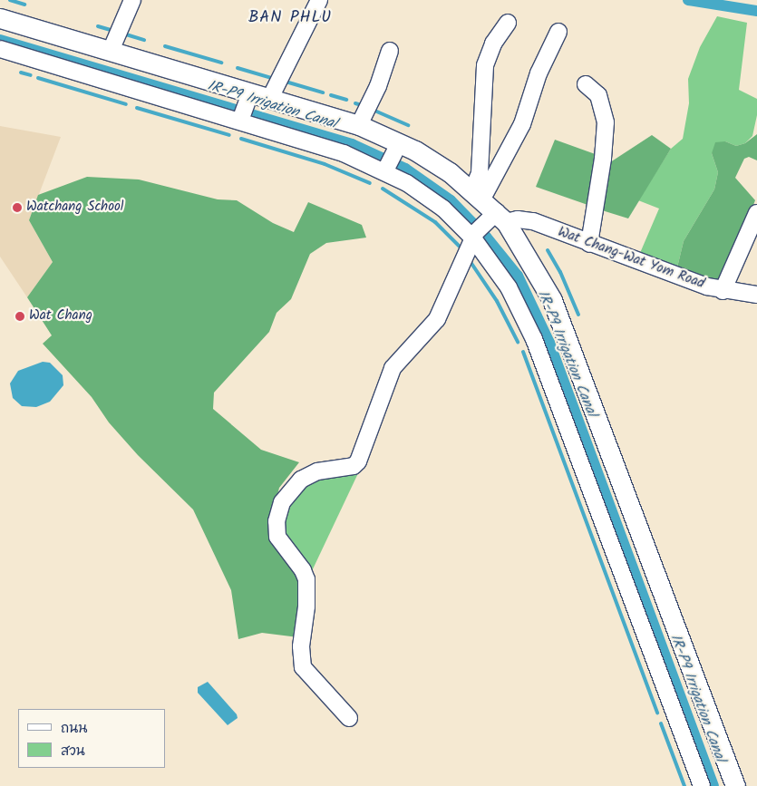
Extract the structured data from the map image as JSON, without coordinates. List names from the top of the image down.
{
  "streets": {
    "street": ["Wat Chang-Wat Yom Road"]
  },
  "districts": ["BAN PHLU"],
  "water": ["1R-P9 Irrigation Canal"],
  "places": ["Watchang School", "Wat Chang"],
  "legend": ["ถนน", "สวน"]
}
